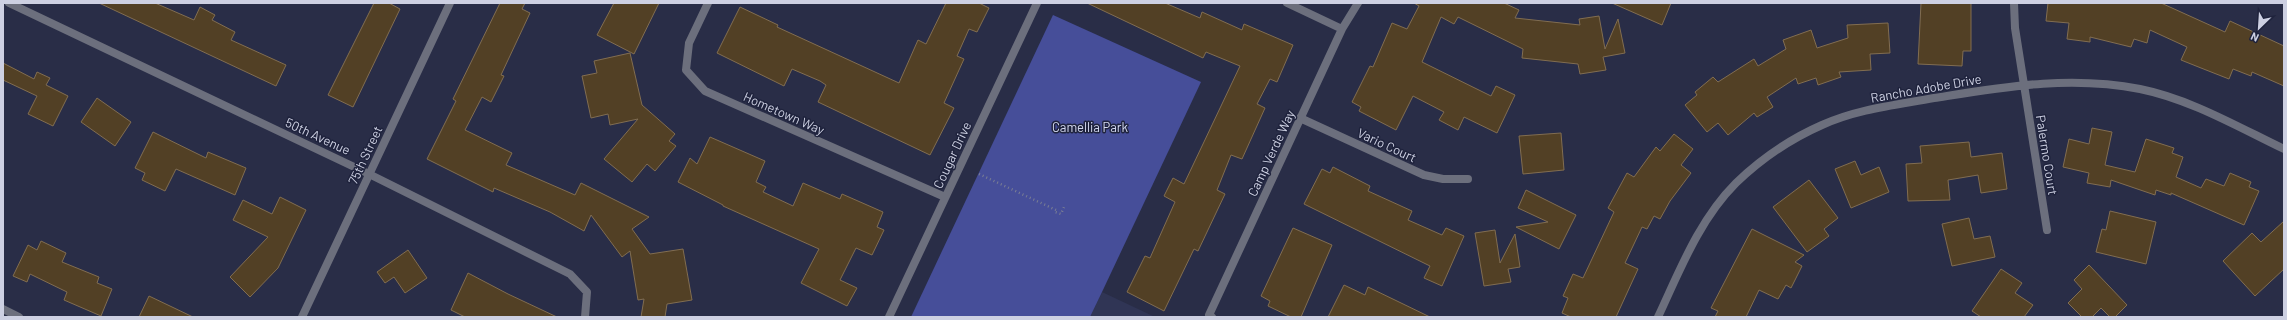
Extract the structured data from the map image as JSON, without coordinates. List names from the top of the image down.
{
  "streets": {
    "street": [
      "Rancho Adobe Drive",
      "Hometown Way",
      "50th Avenue",
      "Vario Court",
      "Camp Verde Way",
      "75th Street",
      "Cougar Drive",
      "Palermo Court"
    ]
  },
  "crossings": [
    ["Rancho Adobe Drive", "Palermo Court"],
    ["Hometown Way", "Cougar Drive"],
    ["50th Avenue", "75th Street"],
    ["Vario Court", "Camp Verde Way"]
  ],
  "parks": ["Camellia Park"],
  "north": "bottom left"
}
